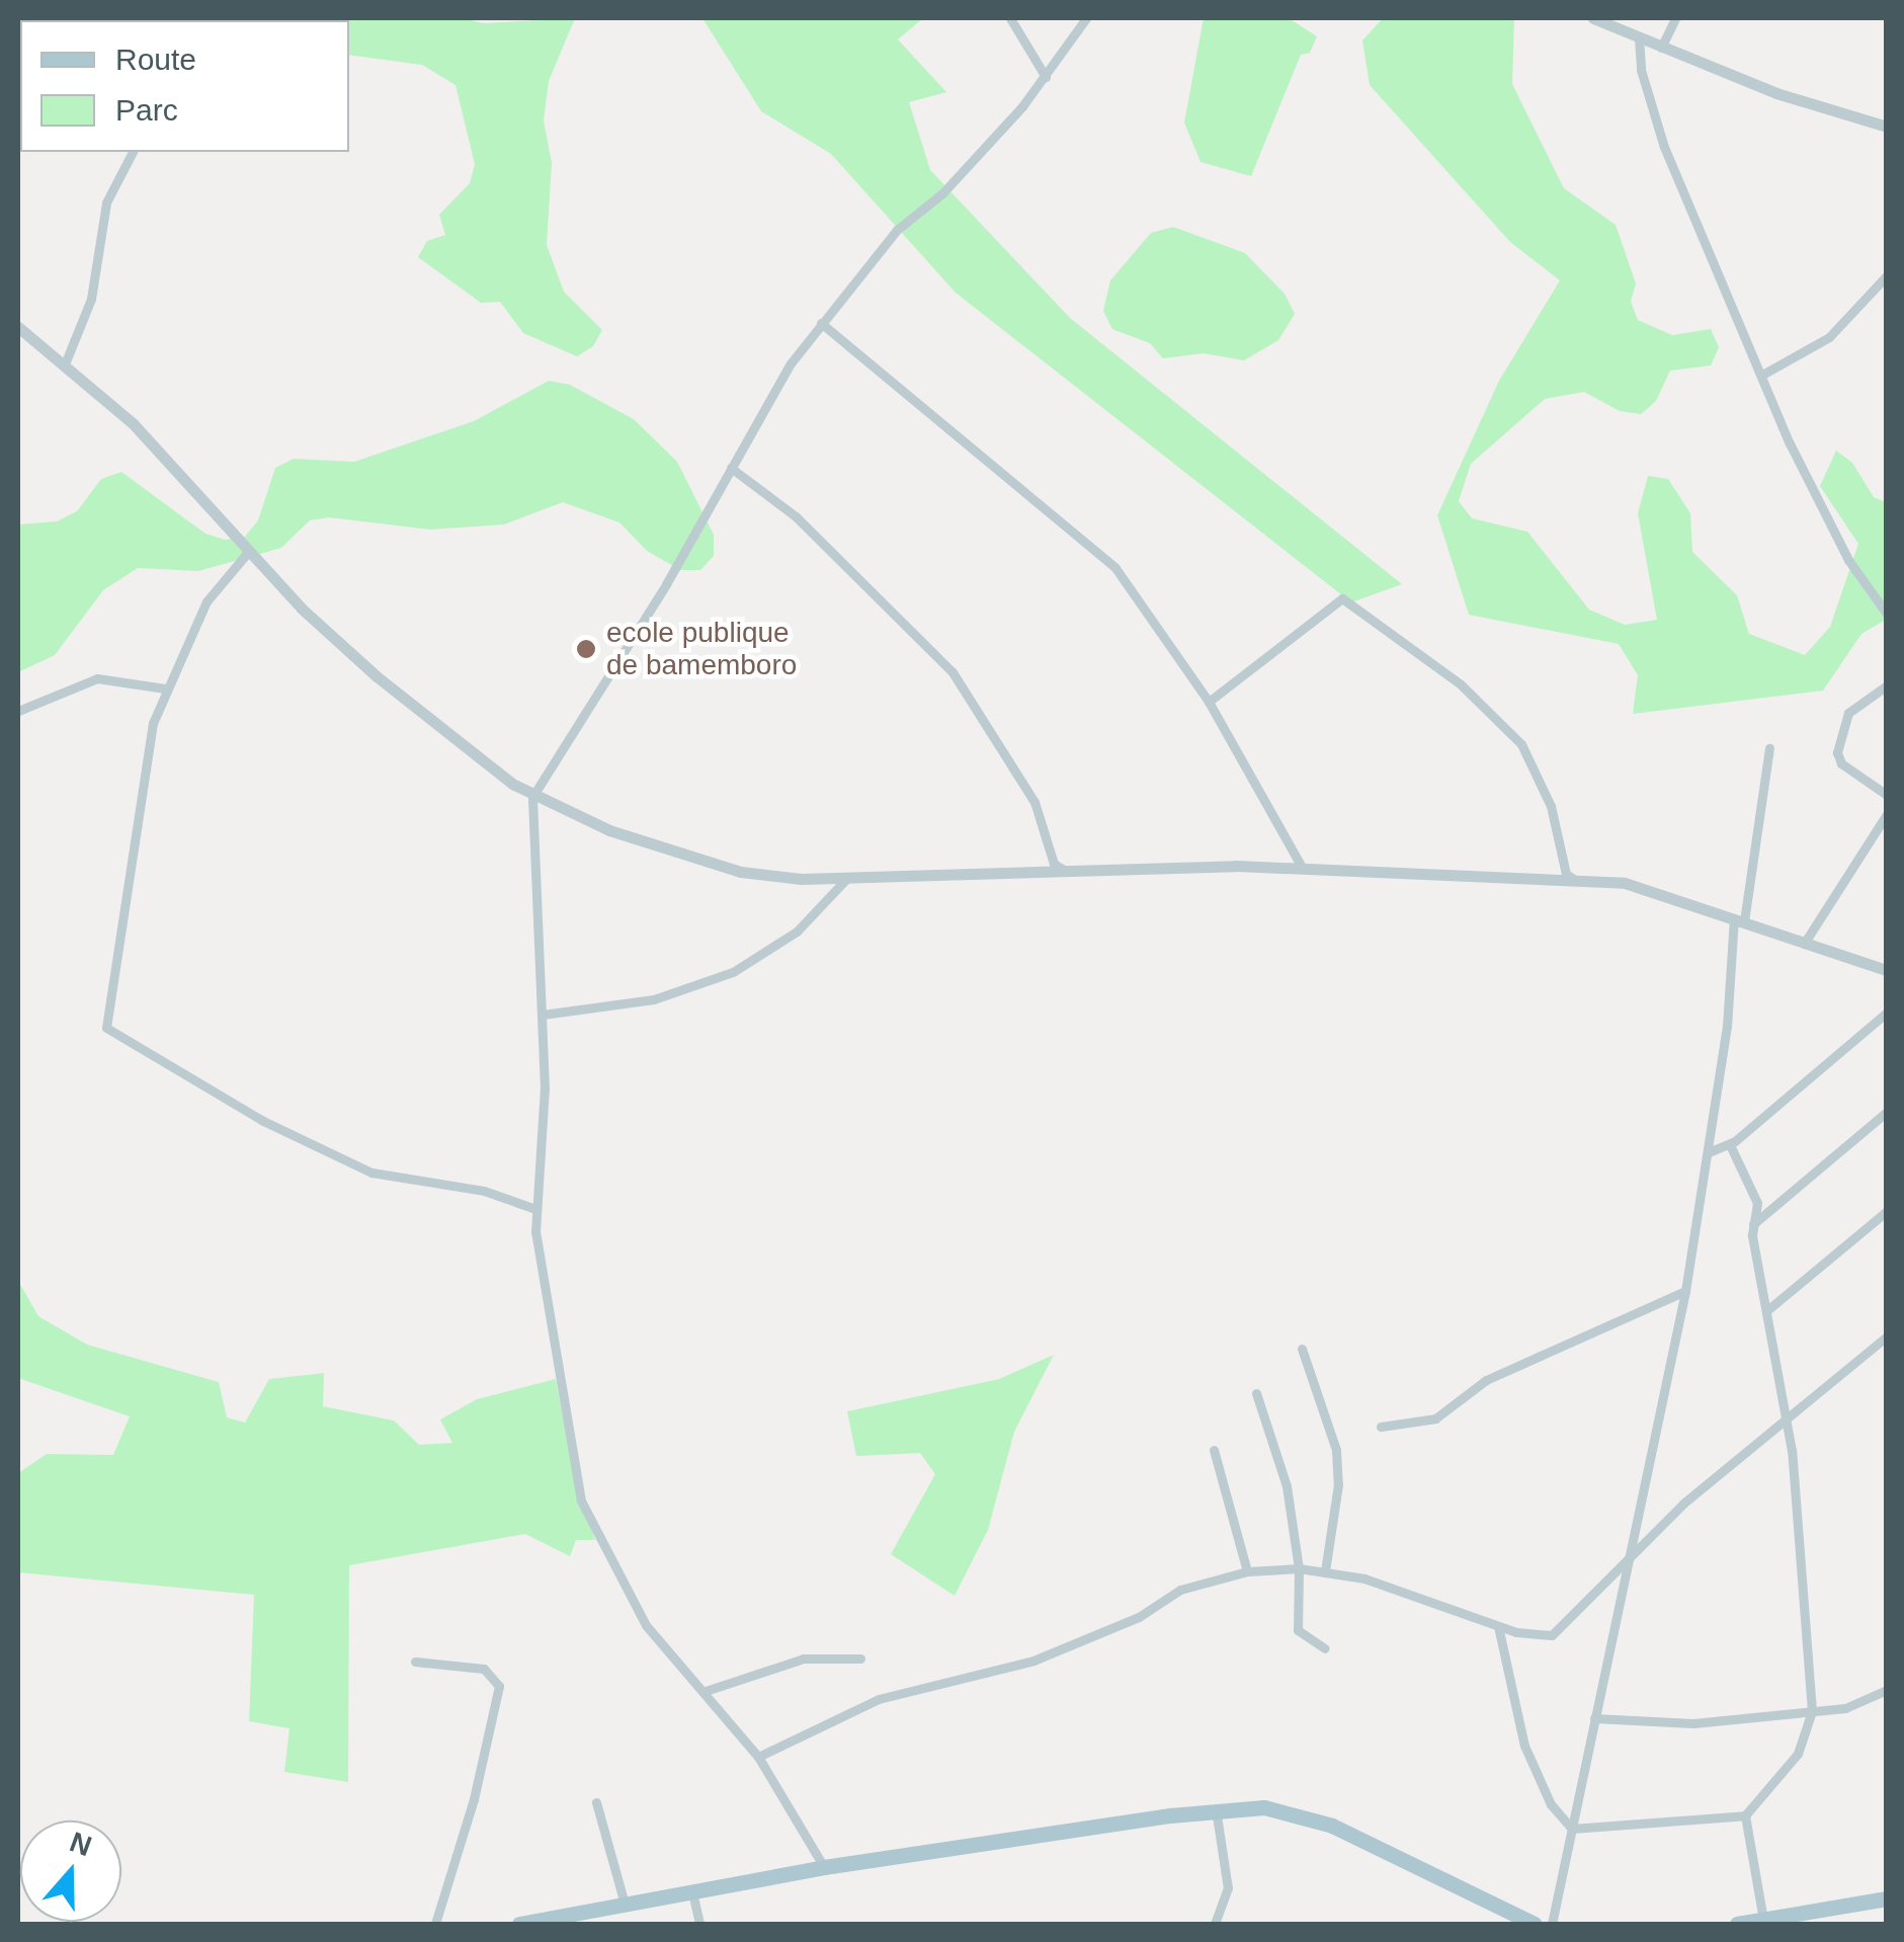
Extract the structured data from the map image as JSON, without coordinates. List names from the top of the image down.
{
  "places": ["ecole publique de bamemboro"],
  "legend": ["Route", "Parc"],
  "north": "top"
}
